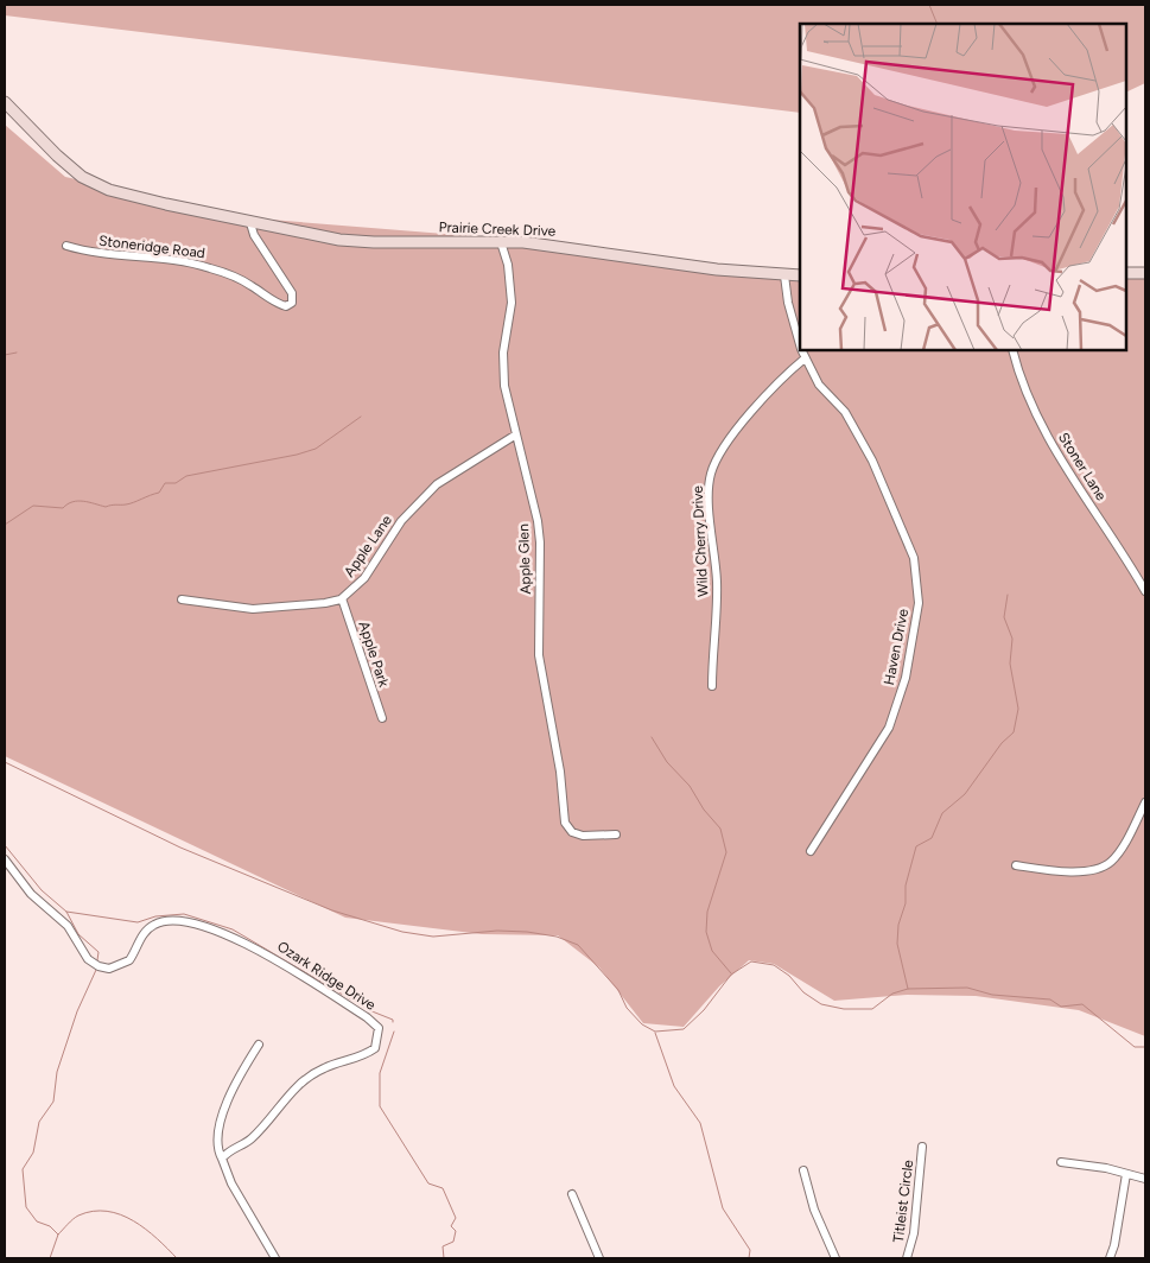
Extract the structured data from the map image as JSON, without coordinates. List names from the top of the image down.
{
  "streets": {
    "main road": ["Prairie Creek Drive"],
    "street": [
      "Stoneridge Road",
      "Stoner Lane",
      "Wild Cherry Drive",
      "Apple Lane",
      "Apple Glen",
      "Haven Drive",
      "Apple Park",
      "Ozark Ridge Drive",
      "Titleist Circle"
    ]
  },
  "crossings": [
    ["Prairie Creek Drive", "Stoneridge Road"],
    ["Prairie Creek Drive", "Apple Glen"],
    ["Prairie Creek Drive", "Haven Drive"],
    ["Wild Cherry Drive", "Haven Drive"],
    ["Apple Lane", "Apple Glen"],
    ["Apple Lane", "Apple Park"]
  ]
}
